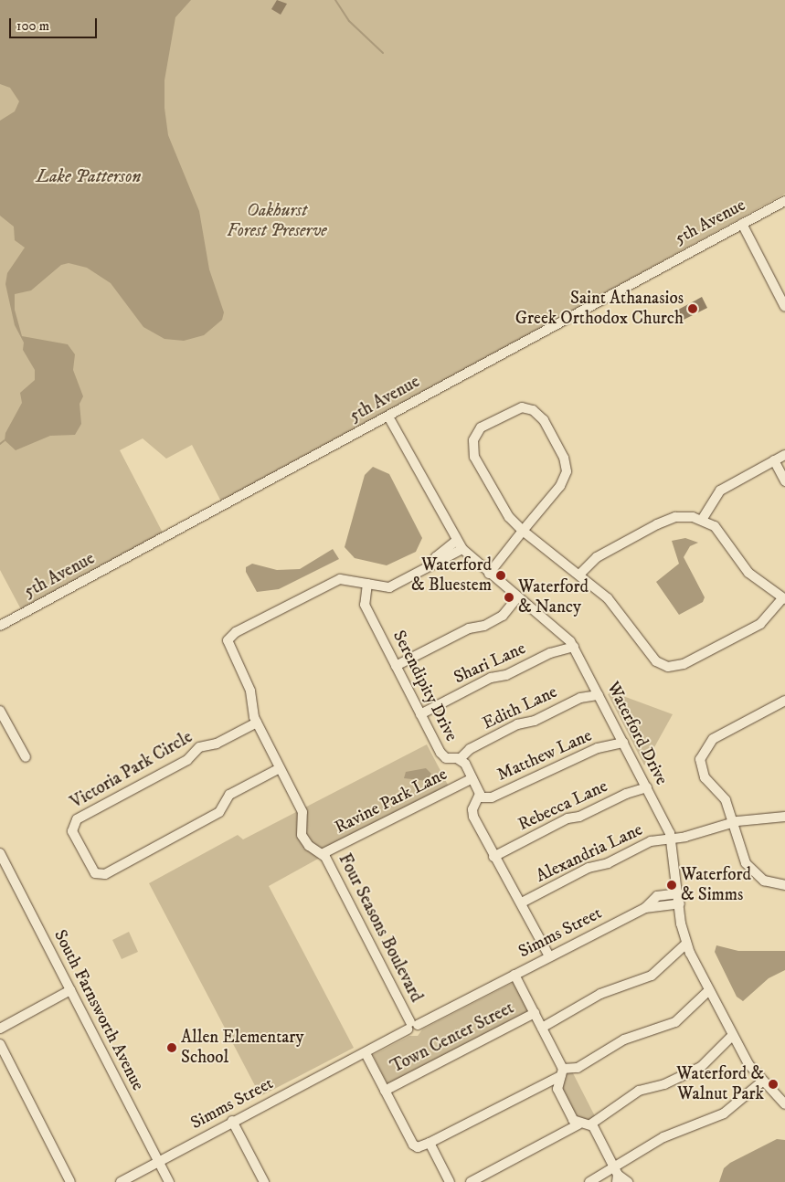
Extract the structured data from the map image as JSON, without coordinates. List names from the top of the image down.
{
  "streets": {
    "street": [
      "5th Avenue",
      "Shari Lane",
      "Serendipity Drive",
      "Edith Lane",
      "Waterford Drive",
      "Matthew Lane",
      "Victoria Park Circle",
      "Ravine Park Lane",
      "Rebecca Lane",
      "Alexandria Lane",
      "Four Seasons Boulevard",
      "Simms Street",
      "South Farnsworth Avenue",
      "Town Center Street"
    ]
  },
  "crossings": [
    ["5th Avenue", "Waterford Drive"],
    ["Shari Lane", "Serendipity Drive"],
    ["Shari Lane", "Waterford Drive"],
    ["Serendipity Drive", "Edith Lane"],
    ["Serendipity Drive", "Matthew Lane"],
    ["Serendipity Drive", "Ravine Park Lane"],
    ["Serendipity Drive", "Four Seasons Boulevard"],
    ["Edith Lane", "Waterford Drive"],
    ["Waterford Drive", "Matthew Lane"],
    ["Waterford Drive", "Rebecca Lane"],
    ["Waterford Drive", "Alexandria Lane"],
    ["Waterford Drive", "Four Seasons Boulevard"],
    ["Waterford Drive", "Simms Street"],
    ["Victoria Park Circle", "Four Seasons Boulevard"],
    ["Ravine Park Lane", "Four Seasons Boulevard"],
    ["Four Seasons Boulevard", "Simms Street"],
    ["Simms Street", "South Farnsworth Avenue"]
  ],
  "water": ["Lake Patterson"],
  "parks": ["Oakhurst Forest Preserve"],
  "places": [
    "Saint Athanasios Greek Orthodox Church",
    "Waterford & Bluestem",
    "Waterford & Nancy",
    "Waterford & Simms",
    "Allen Elementary School",
    "Waterford & Walnut Park"
  ],
  "scale_bar": "100 m"
}
